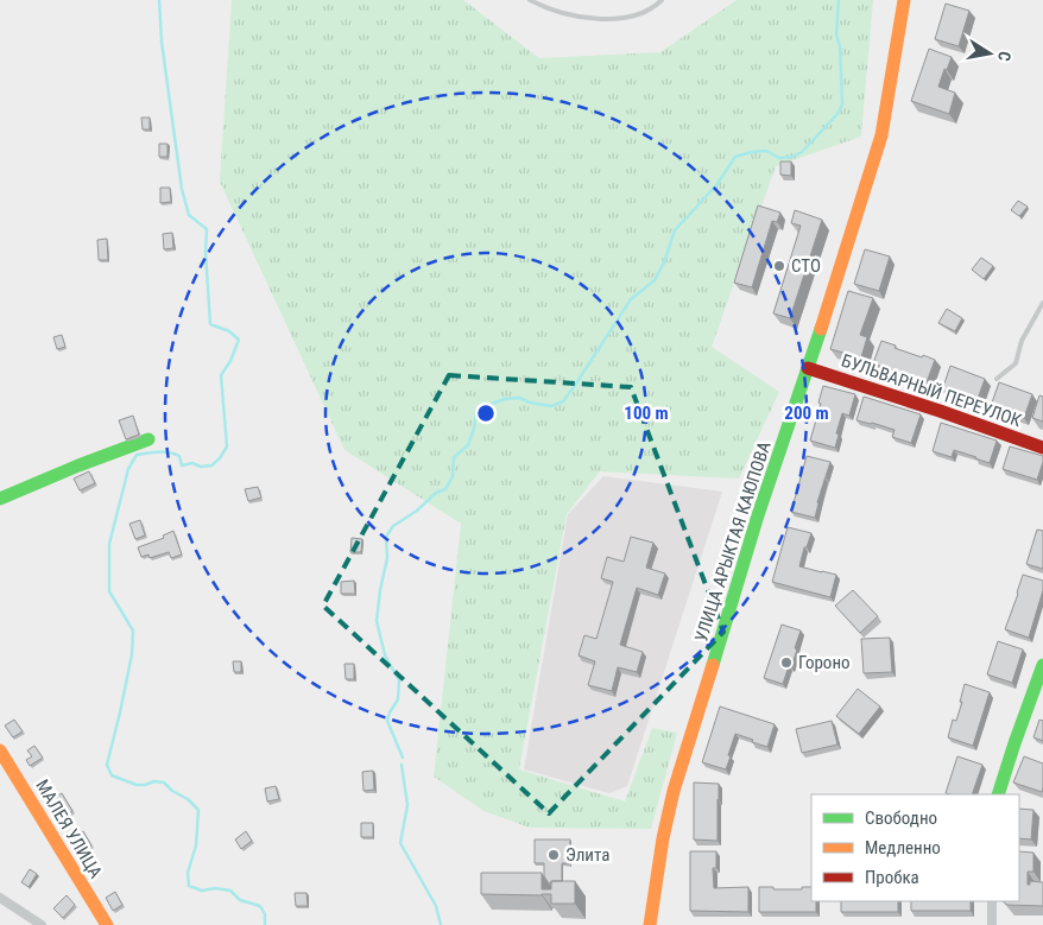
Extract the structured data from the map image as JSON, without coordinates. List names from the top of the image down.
{
  "streets": {
    "street": ["БУЛЬВАРНЫЙ ПЕРЕУЛОК", "УЛИЦА АРЫКТАЯ КАЮПОВА", "МАЛЕЯ УЛИЦА"]
  },
  "crossings": [
    ["БУЛЬВАРНЫЙ ПЕРЕУЛОК", "УЛИЦА АРЫКТАЯ КАЮПОВА"]
  ],
  "places": ["СТО", "Гороно", "Элита"],
  "legend": ["Свободно", "Медленно", "Пробка"],
  "north": "right",
  "rings": ["100 m", "200 m"]
}
